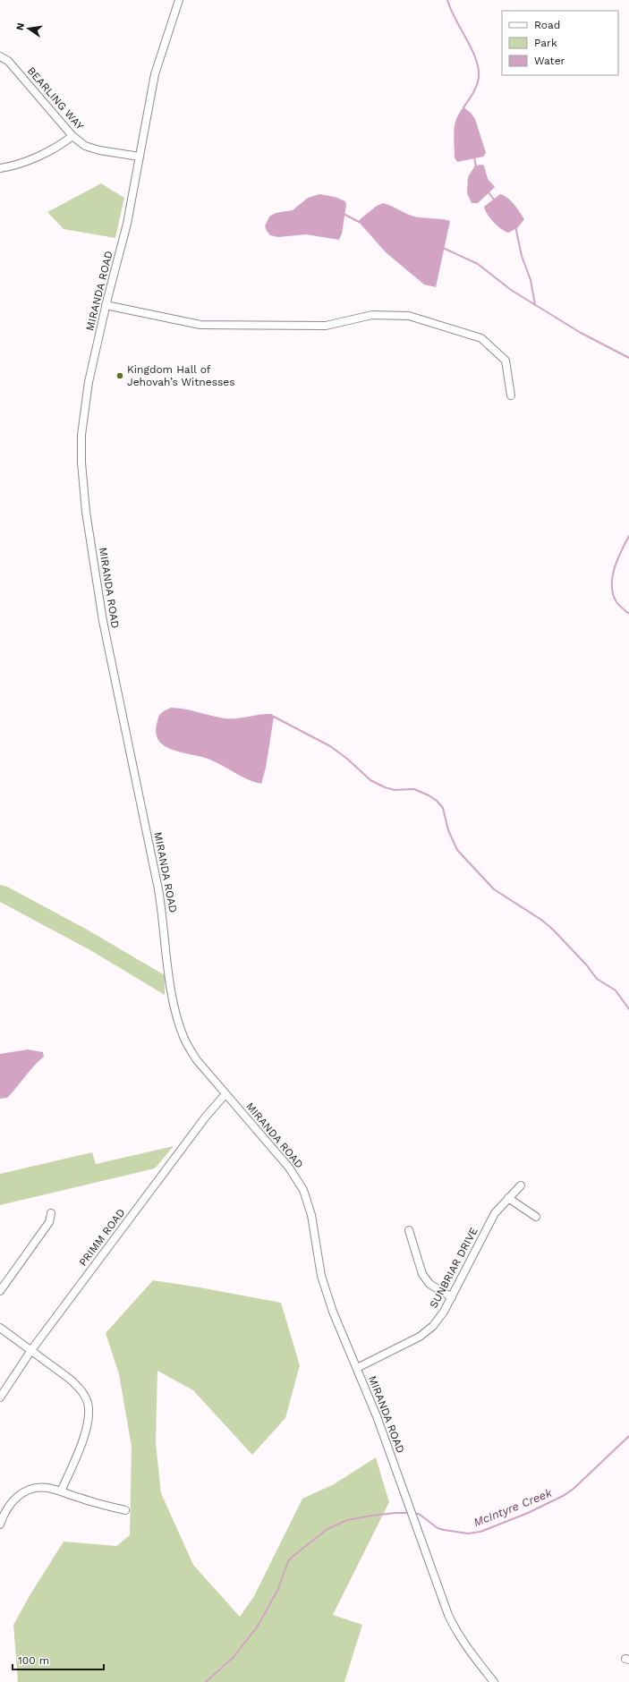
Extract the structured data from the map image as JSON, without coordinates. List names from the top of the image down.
{
  "streets": {
    "street": [
      "BEARLING WAY",
      "MIRANDA ROAD",
      "PRIMM ROAD",
      "SUNBRIAR DRIVE"
    ]
  },
  "crossings": [
    ["BEARLING WAY", "MIRANDA ROAD"],
    ["MIRANDA ROAD", "PRIMM ROAD"],
    ["MIRANDA ROAD", "SUNBRIAR DRIVE"]
  ],
  "water": ["McIntyre Creek"],
  "places": ["Kingdom Hall of Jehovah’s Witnesses"],
  "legend": ["Road", "Park", "Water"],
  "scale_bar": "100 m",
  "north": "left"
}
